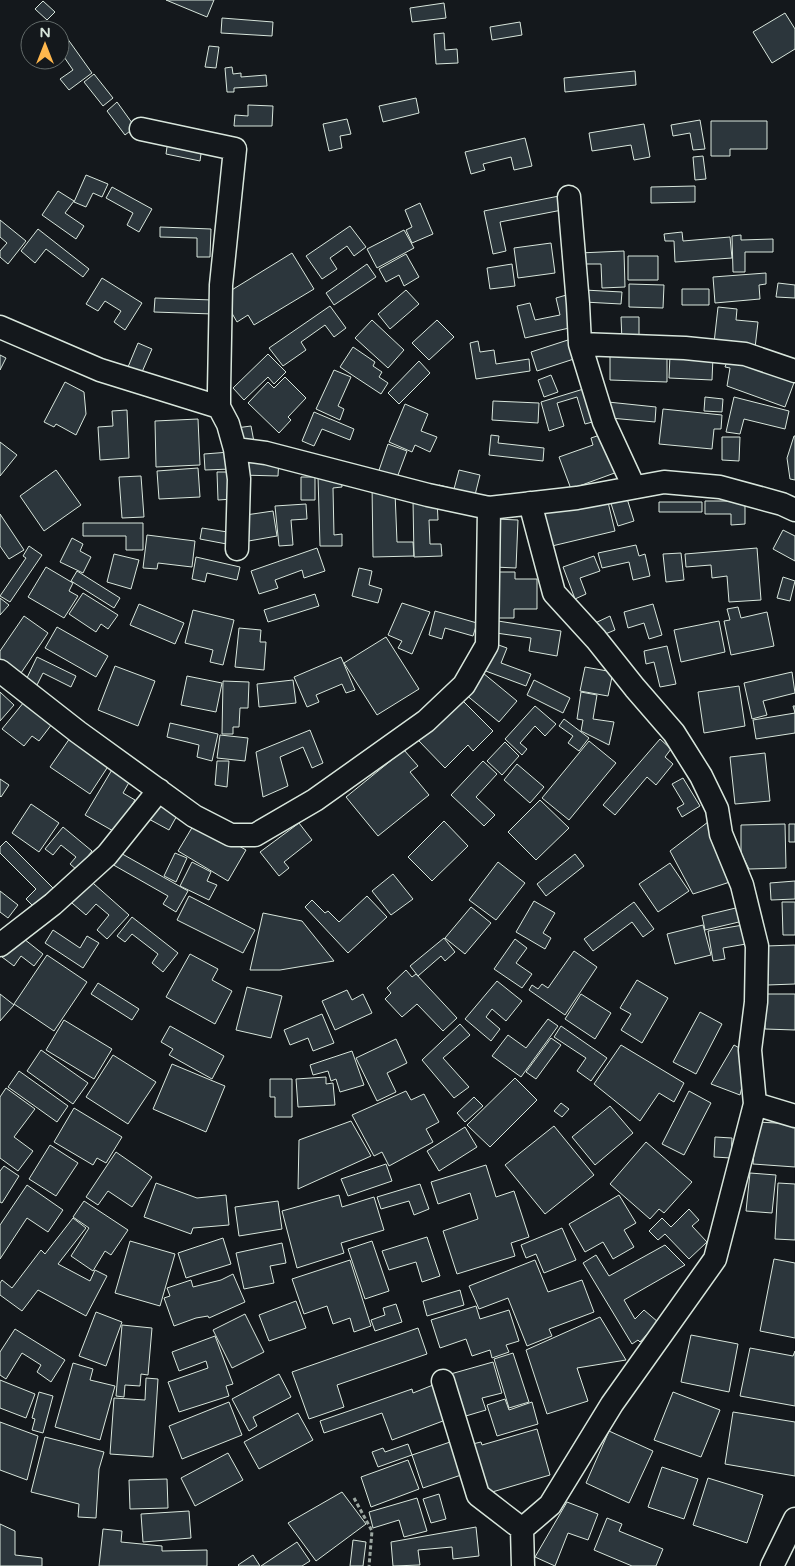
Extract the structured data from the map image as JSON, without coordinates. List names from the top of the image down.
{
  "north": "top"
}
